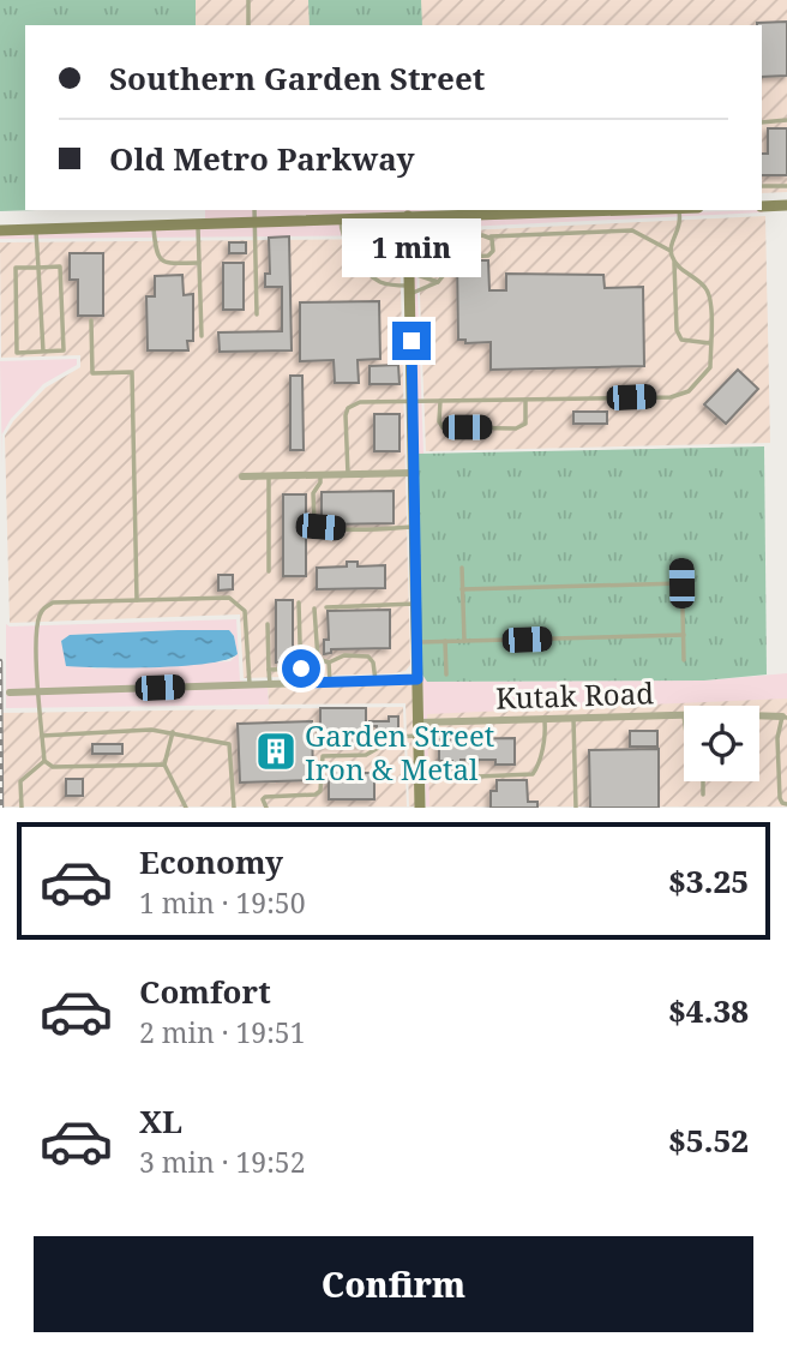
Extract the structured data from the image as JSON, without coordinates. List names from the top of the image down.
{
  "streets": {
    "street": ["Kutak Road"]
  },
  "places": {
    "building": ["Garden Street Iron & Metal"]
  },
  "page": {
    "banner": ["Southern Garden Street", "Old Metro Parkway"],
    "bubble": "1 min",
    "list": [
      {
        "name": "Economy",
        "note": "1 min · 19:50",
        "value": "$3.25"
      },
      {
        "name": "Comfort",
        "note": "2 min · 19:51",
        "value": "$4.38"
      },
      {
        "name": "XL",
        "note": "3 min · 19:52",
        "value": "$5.52"
      }
    ],
    "buttons": "Confirm"
  }
}
